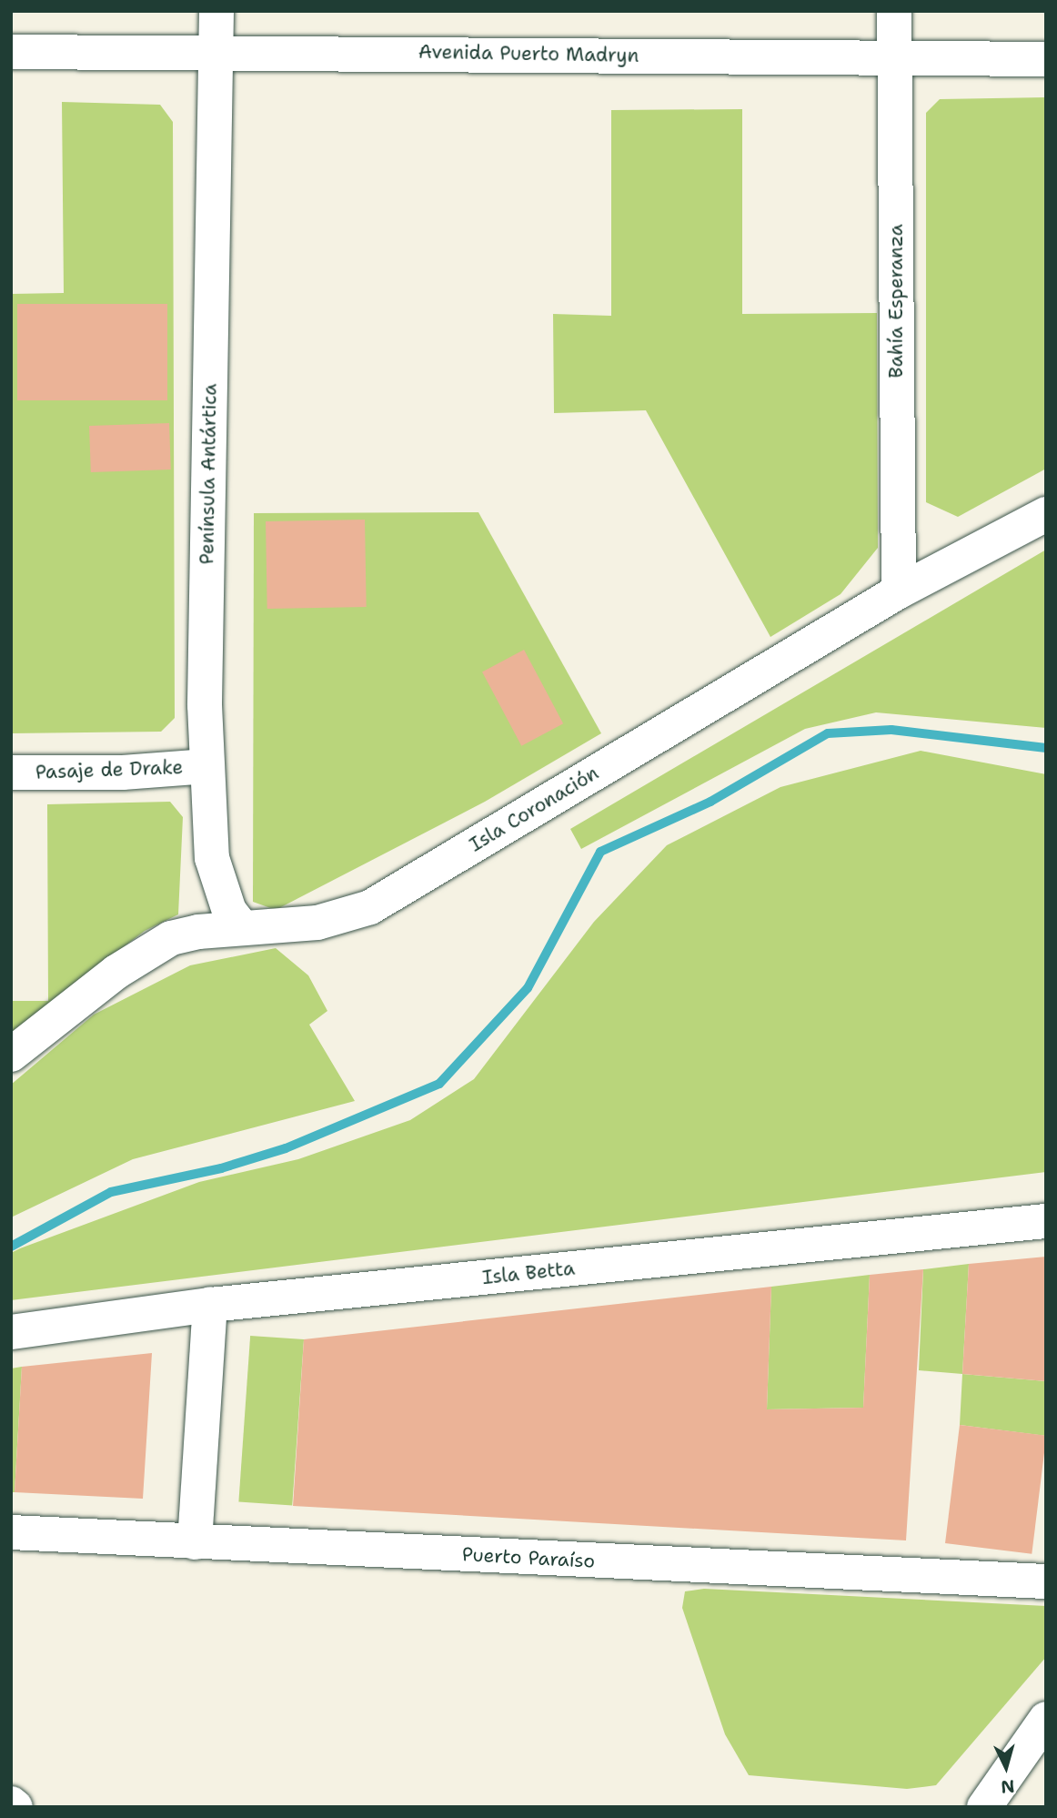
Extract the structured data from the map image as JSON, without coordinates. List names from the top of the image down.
{
  "streets": {
    "street": [
      "Avenida Puerto Madryn",
      "Bahía Esperanza",
      "Península Antártica",
      "Pasaje de Drake",
      "Isla Coronación",
      "Isla Betta",
      "Puerto Paraíso"
    ]
  },
  "crossings": [
    ["Avenida Puerto Madryn", "Bahía Esperanza"],
    ["Avenida Puerto Madryn", "Península Antártica"],
    ["Bahía Esperanza", "Isla Coronación"],
    ["Península Antártica", "Pasaje de Drake"],
    ["Península Antártica", "Isla Coronación"]
  ],
  "north": "bottom"
}
